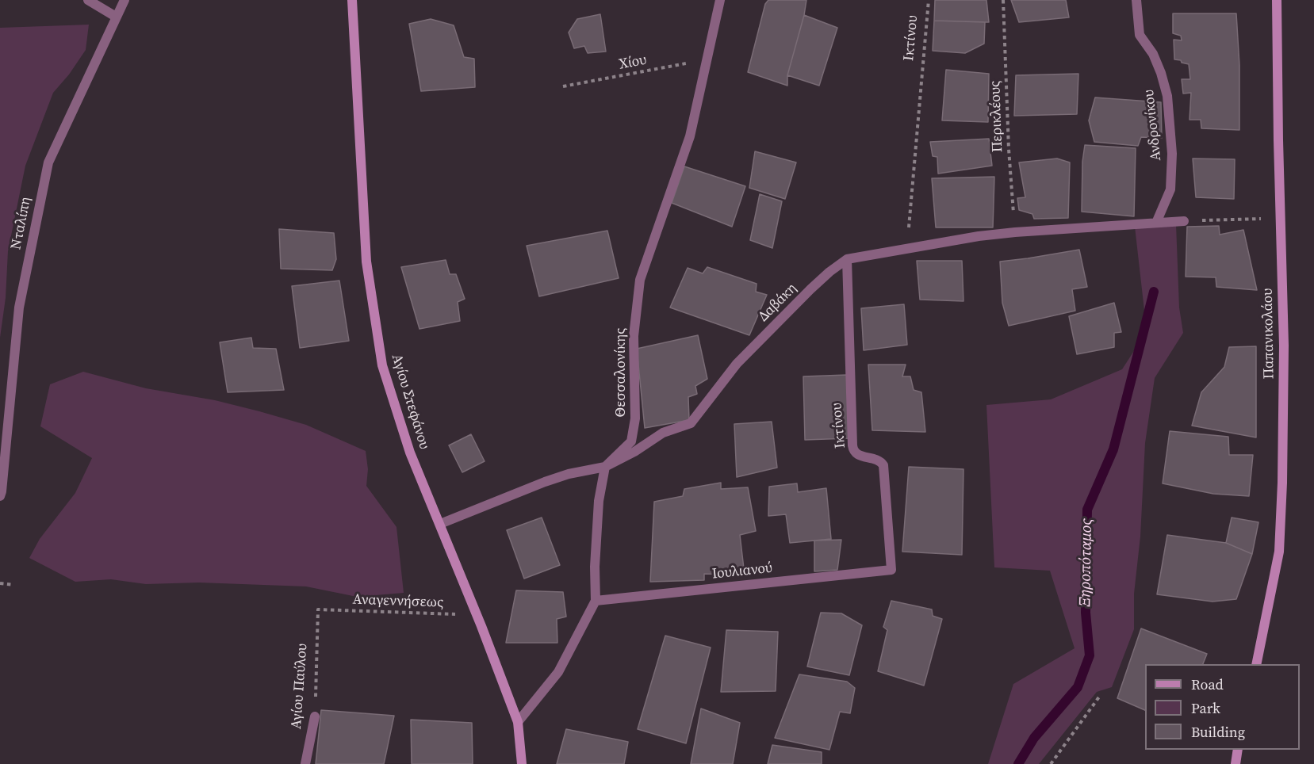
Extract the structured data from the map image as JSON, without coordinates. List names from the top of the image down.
{
  "streets": {
    "street": [
      "Ικτίνου",
      "Ανδρονίκου",
      "Νταλίπη",
      "Δαβάκη",
      "Παπανικολάου",
      "Θεσσαλονίκης",
      "Αγίου Στεφάνου",
      "Ιουλιανού",
      "Αγίου Παύλου"
    ],
    "path": ["Χίου", "Περικλέους", "Αναγεννήσεως"]
  },
  "crossings": [
    ["Ικτίνου", "Δαβάκη"],
    ["Ικτίνου", "Ιουλιανού"],
    ["Χίου", "Θεσσαλονίκης"],
    ["Περικλέους", "Δαβάκη"],
    ["Ανδρονίκου", "Δαβάκη"],
    ["Δαβάκη", "Θεσσαλονίκης"],
    ["Δαβάκη", "Αγίου Στεφάνου"],
    ["Αγίου Στεφάνου", "Αναγεννήσεως"],
    ["Αναγεννήσεως", "Αγίου Παύλου"]
  ],
  "water": ["Ξηροπόταμος"],
  "legend": ["Road", "Park", "Building"]
}
